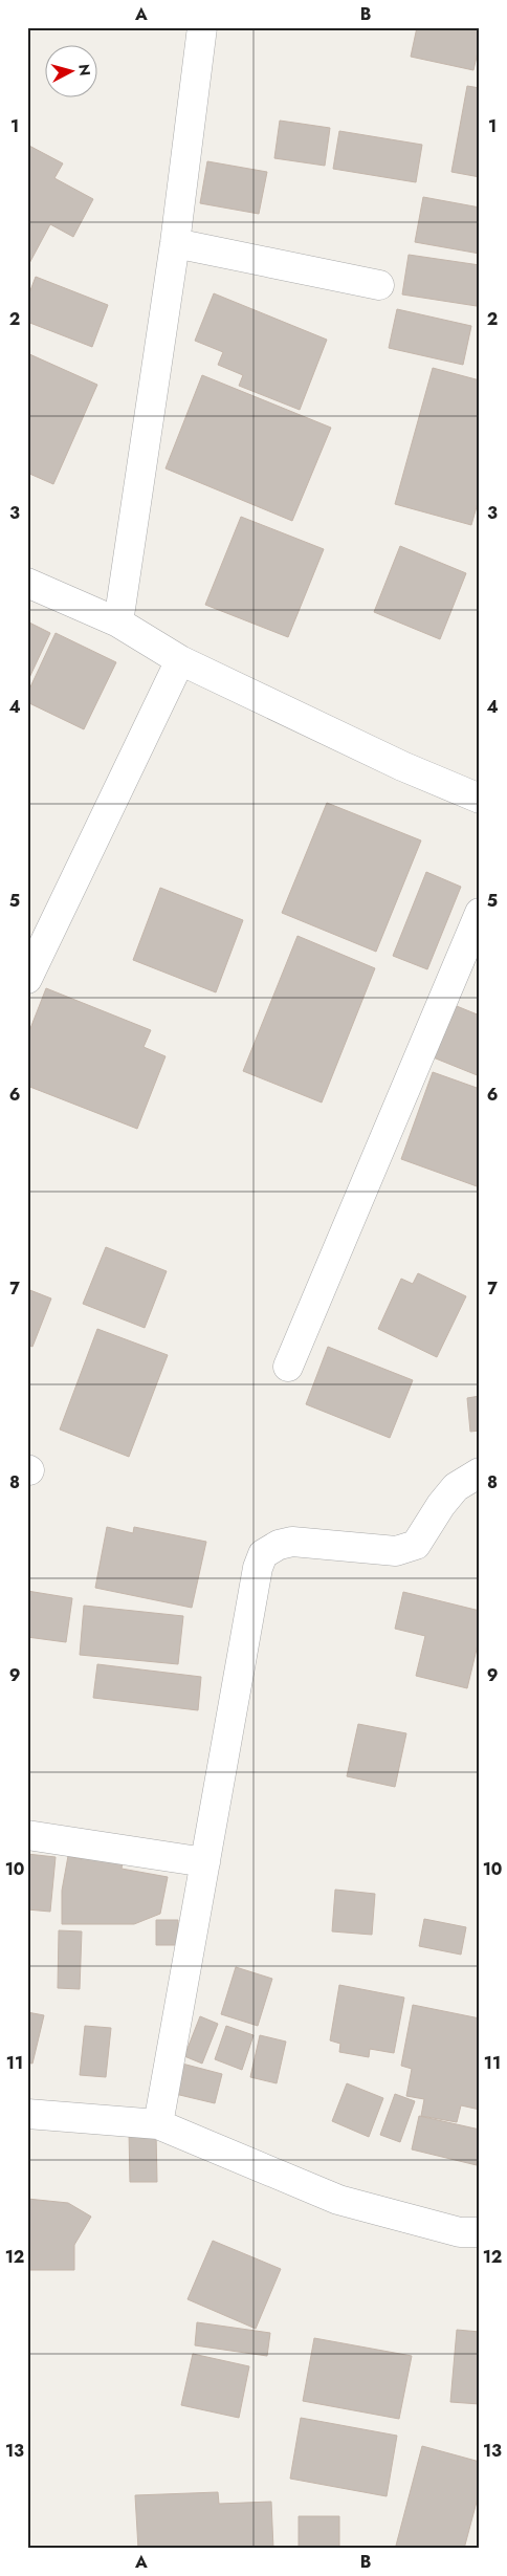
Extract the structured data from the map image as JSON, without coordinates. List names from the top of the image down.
{
  "north": "right",
  "grid": {
    "columns": ["A", "B"],
    "rows": [
      "1",
      "2",
      "3",
      "4",
      "5",
      "6",
      "7",
      "8",
      "9",
      "10",
      "11",
      "12",
      "13"
    ]
  }
}
